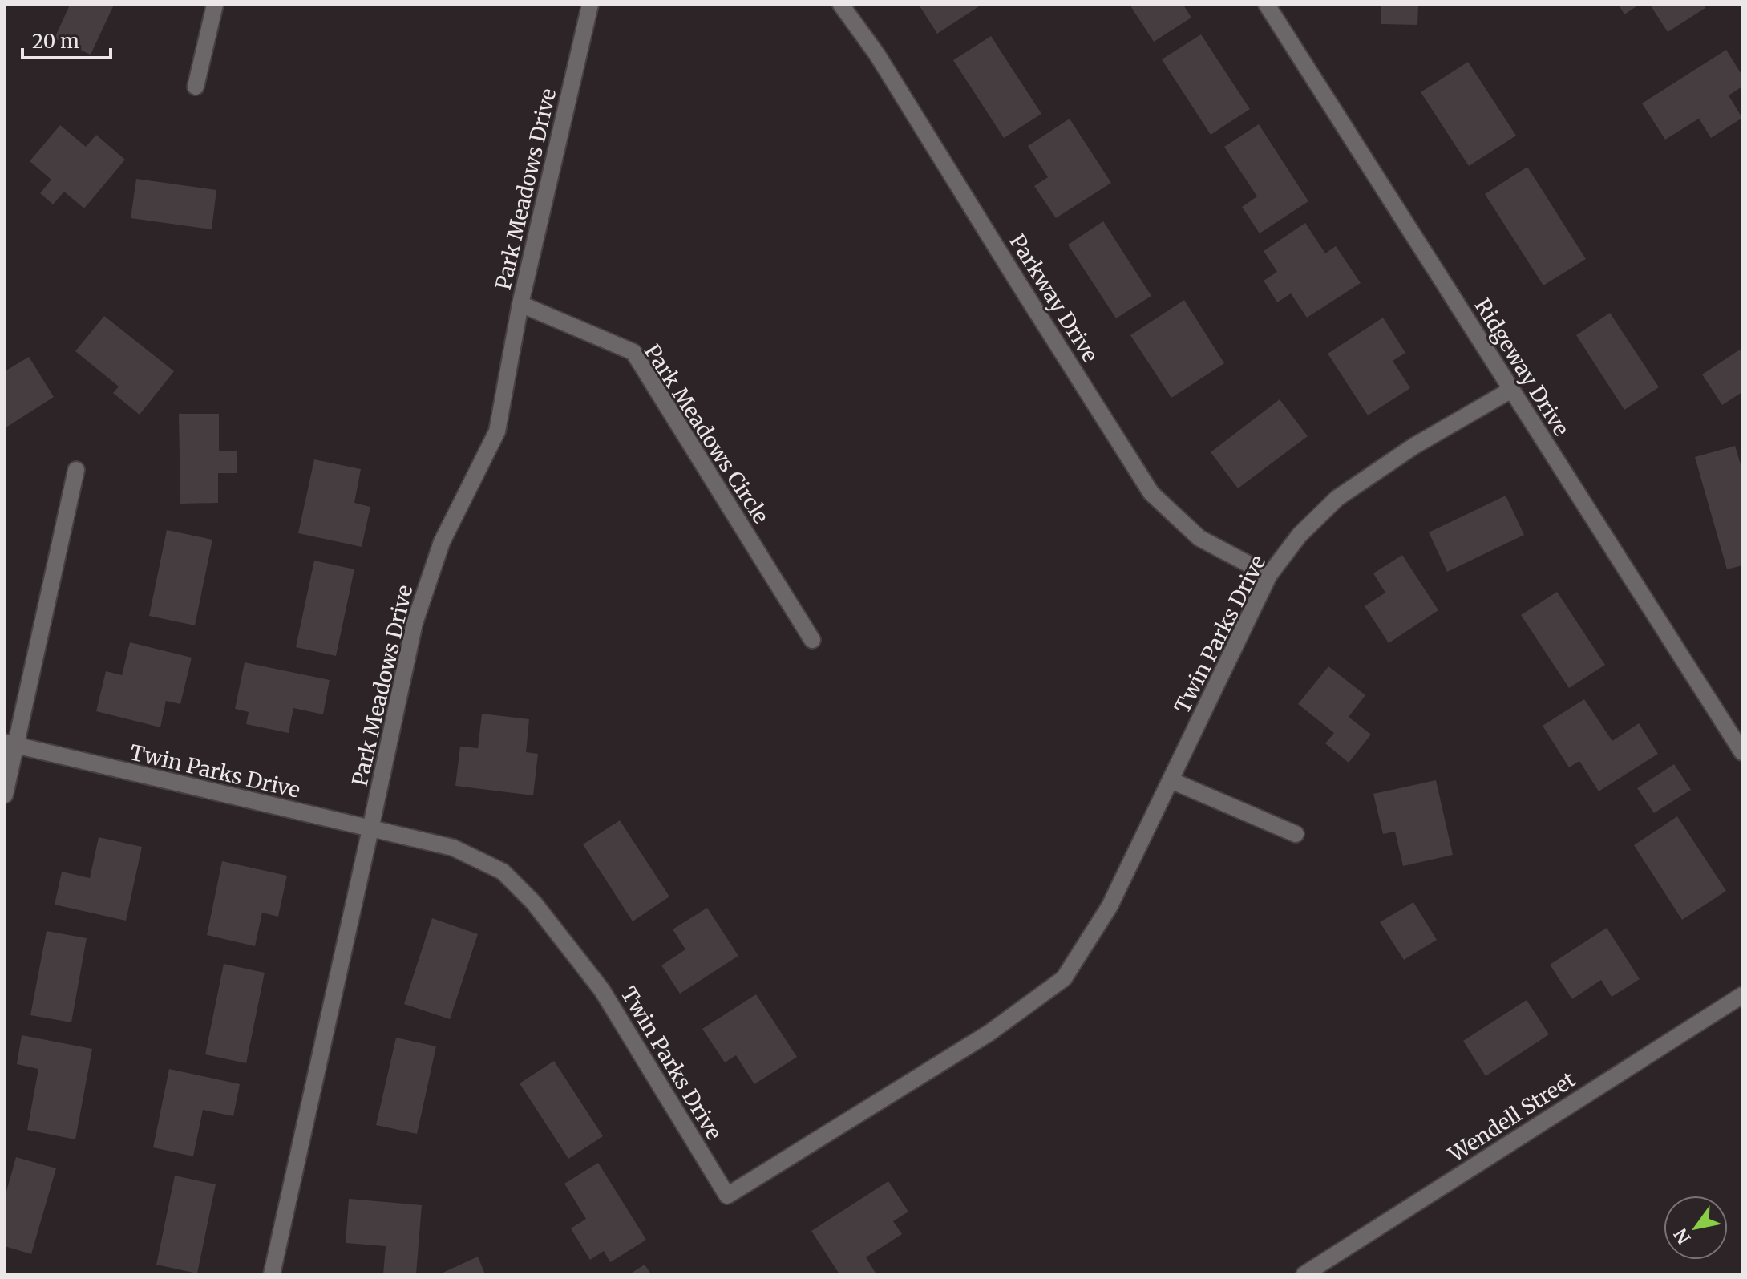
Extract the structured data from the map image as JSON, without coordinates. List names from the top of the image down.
{
  "streets": {
    "street": [
      "Park Meadows Drive",
      "Parkway Drive",
      "Ridgeway Drive",
      "Park Meadows Circle",
      "Twin Parks Drive",
      "Wendell Street"
    ]
  },
  "crossings": [
    ["Park Meadows Drive", "Park Meadows Circle"],
    ["Park Meadows Drive", "Twin Parks Drive"],
    ["Parkway Drive", "Twin Parks Drive"],
    ["Ridgeway Drive", "Twin Parks Drive"]
  ],
  "scale_bar": "20 m",
  "north": "bottom left"
}
